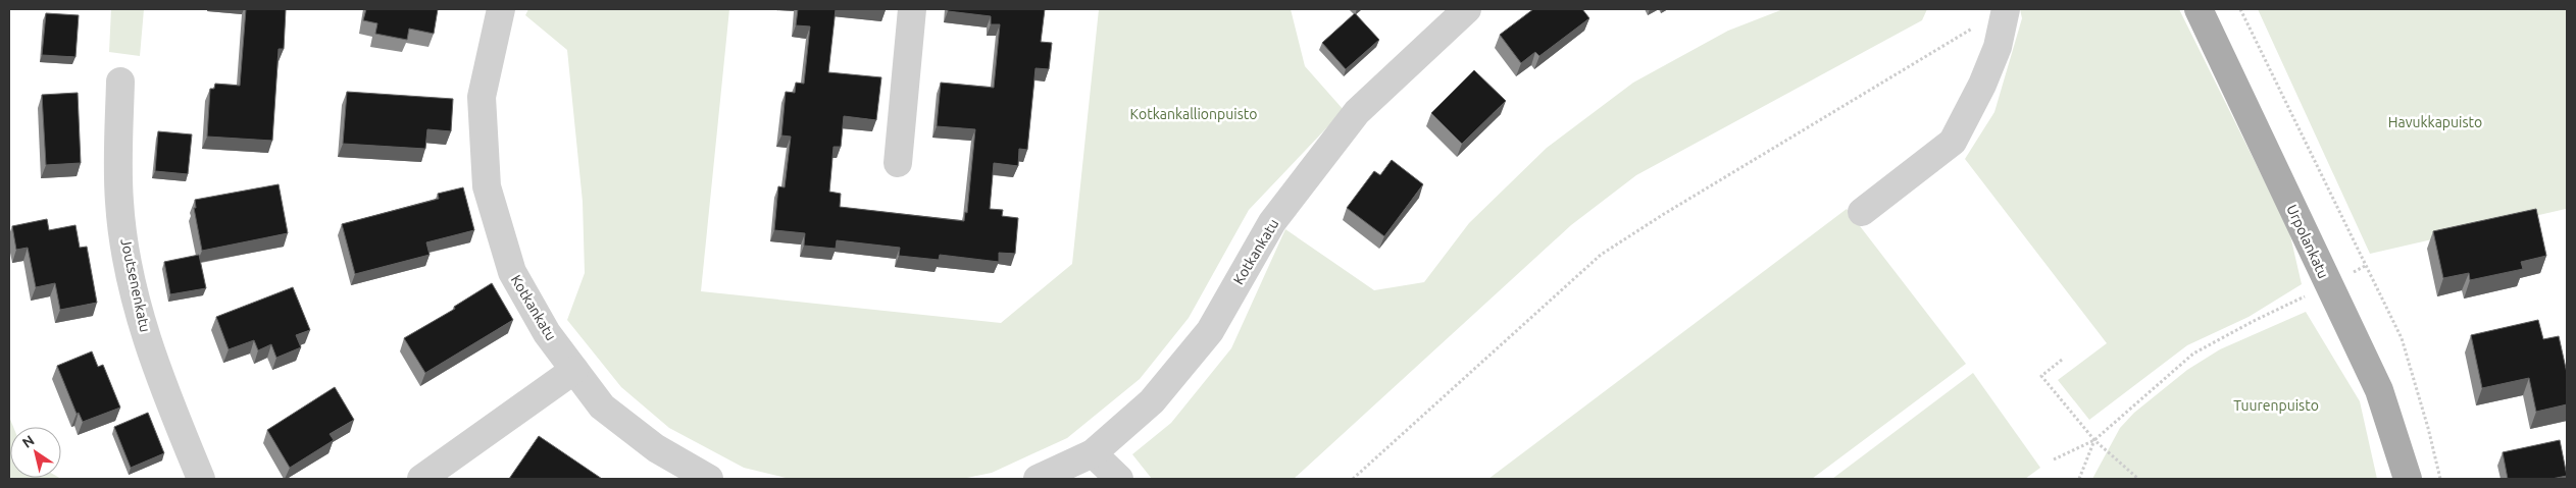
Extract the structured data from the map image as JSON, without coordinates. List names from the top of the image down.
{
  "streets": {
    "main road": ["Urpolankatu"],
    "street": ["Kotkankatu", "Joutsenenkatu"]
  },
  "parks": ["Kotkankallionpuisto", "Havukkapuisto", "Tuurenpuisto"],
  "north": "top left"
}
